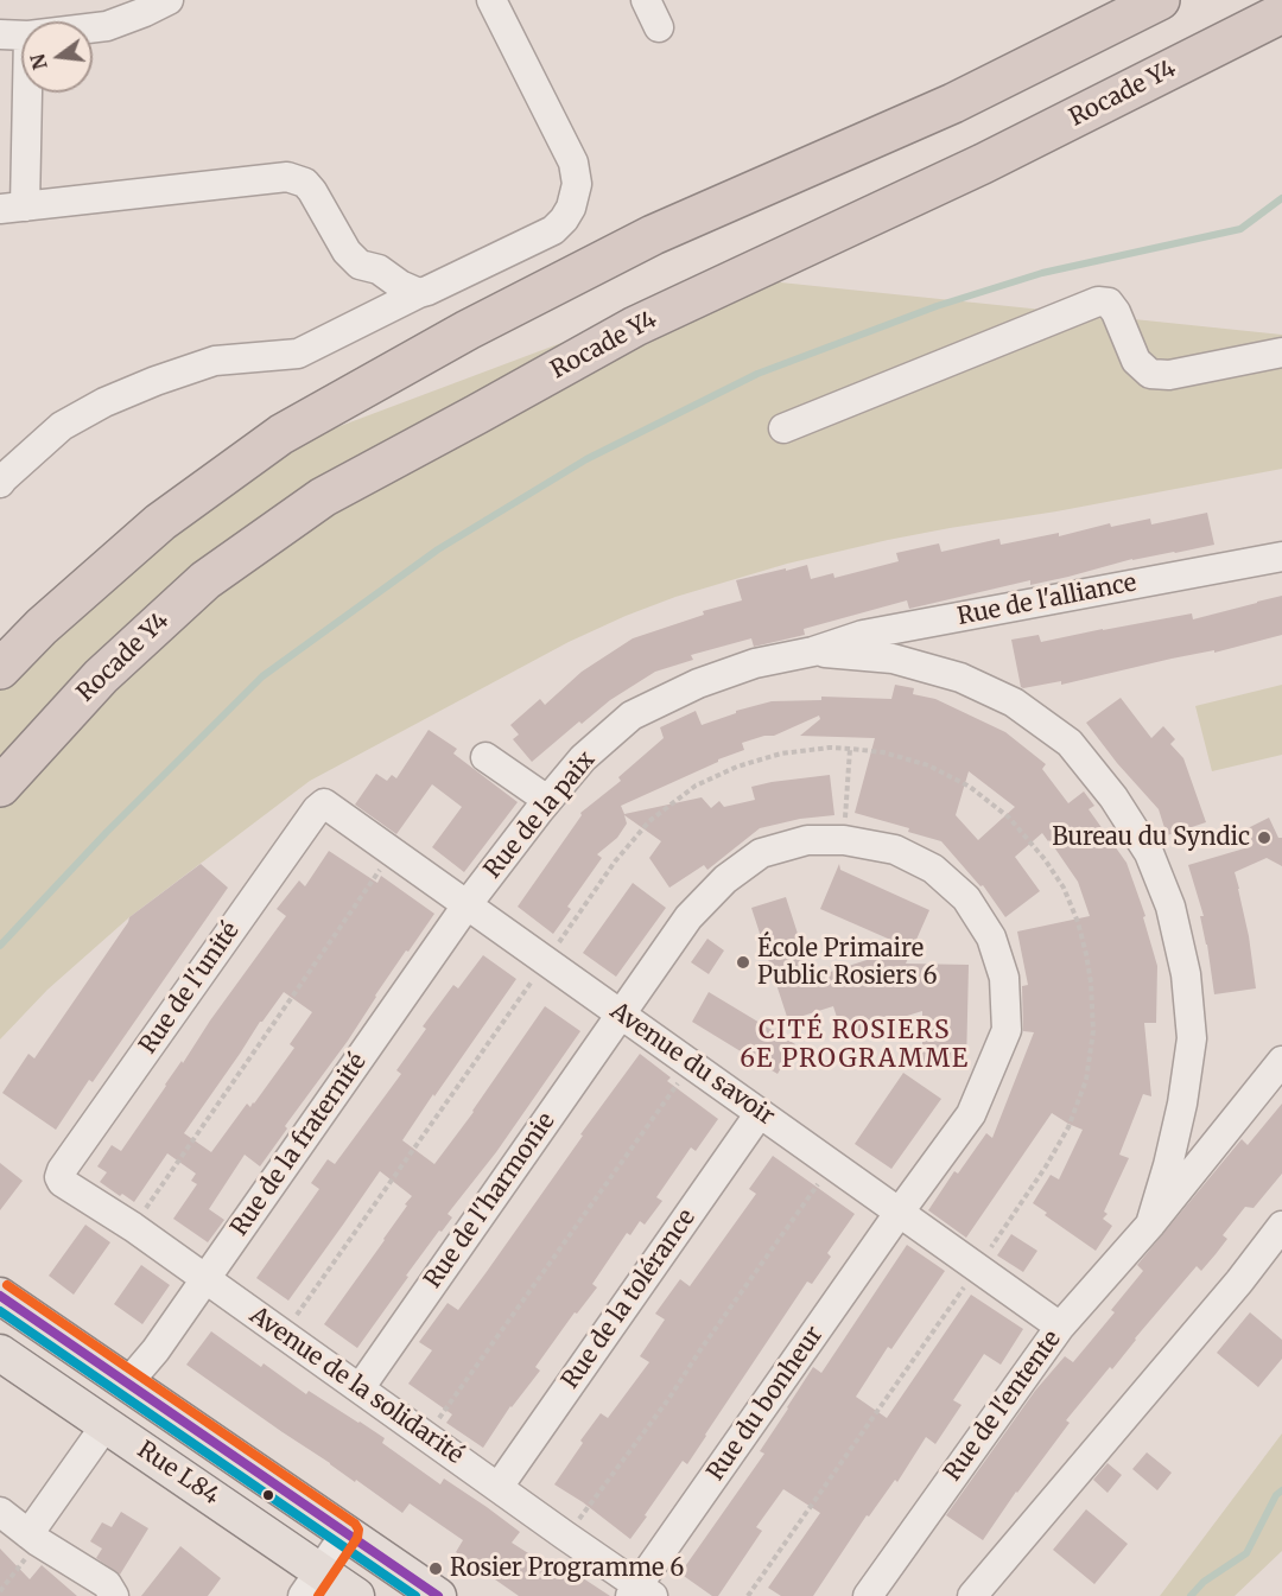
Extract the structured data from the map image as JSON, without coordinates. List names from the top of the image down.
{
  "streets": {
    "highway": ["Rocade Y4"],
    "main road": ["Rue L84"],
    "street": [
      "Rue de l'alliance",
      "Rue de la paix",
      "Rue de l'unité",
      "Avenue du savoir",
      "Rue de la fraternité",
      "Rue de l'harmonie",
      "Rue de la tolérance",
      "Avenue de la solidarité",
      "Rue du bonheur",
      "Rue de l'entente"
    ]
  },
  "crossings": [
    ["Rue de l'alliance", "Rue de la paix"],
    ["Rue de la paix", "Avenue du savoir"],
    ["Rue de la paix", "Rue de la fraternité"],
    ["Rue de l'unité", "Avenue du savoir"],
    ["Rue de l'unité", "Avenue de la solidarité"],
    ["Avenue du savoir", "Rue de la fraternité"],
    ["Avenue du savoir", "Rue de l'harmonie"],
    ["Avenue du savoir", "Rue de la tolérance"],
    ["Avenue du savoir", "Rue du bonheur"],
    ["Avenue du savoir", "Rue de l'entente"],
    ["Rue de la fraternité", "Avenue de la solidarité"],
    ["Rue de la fraternité", "Rue L84"],
    ["Rue de l'harmonie", "Avenue de la solidarité"],
    ["Rue de l'harmonie", "Rue du bonheur"],
    ["Rue de la tolérance", "Avenue de la solidarité"],
    ["Avenue de la solidarité", "Rue du bonheur"]
  ],
  "districts": ["CITÉ ROSIERS 6E PROGRAMME"],
  "places": ["Bureau du Syndic", "École Primaire Public Rosiers 6", "Rosier Programme 6"],
  "north": "left"
}
